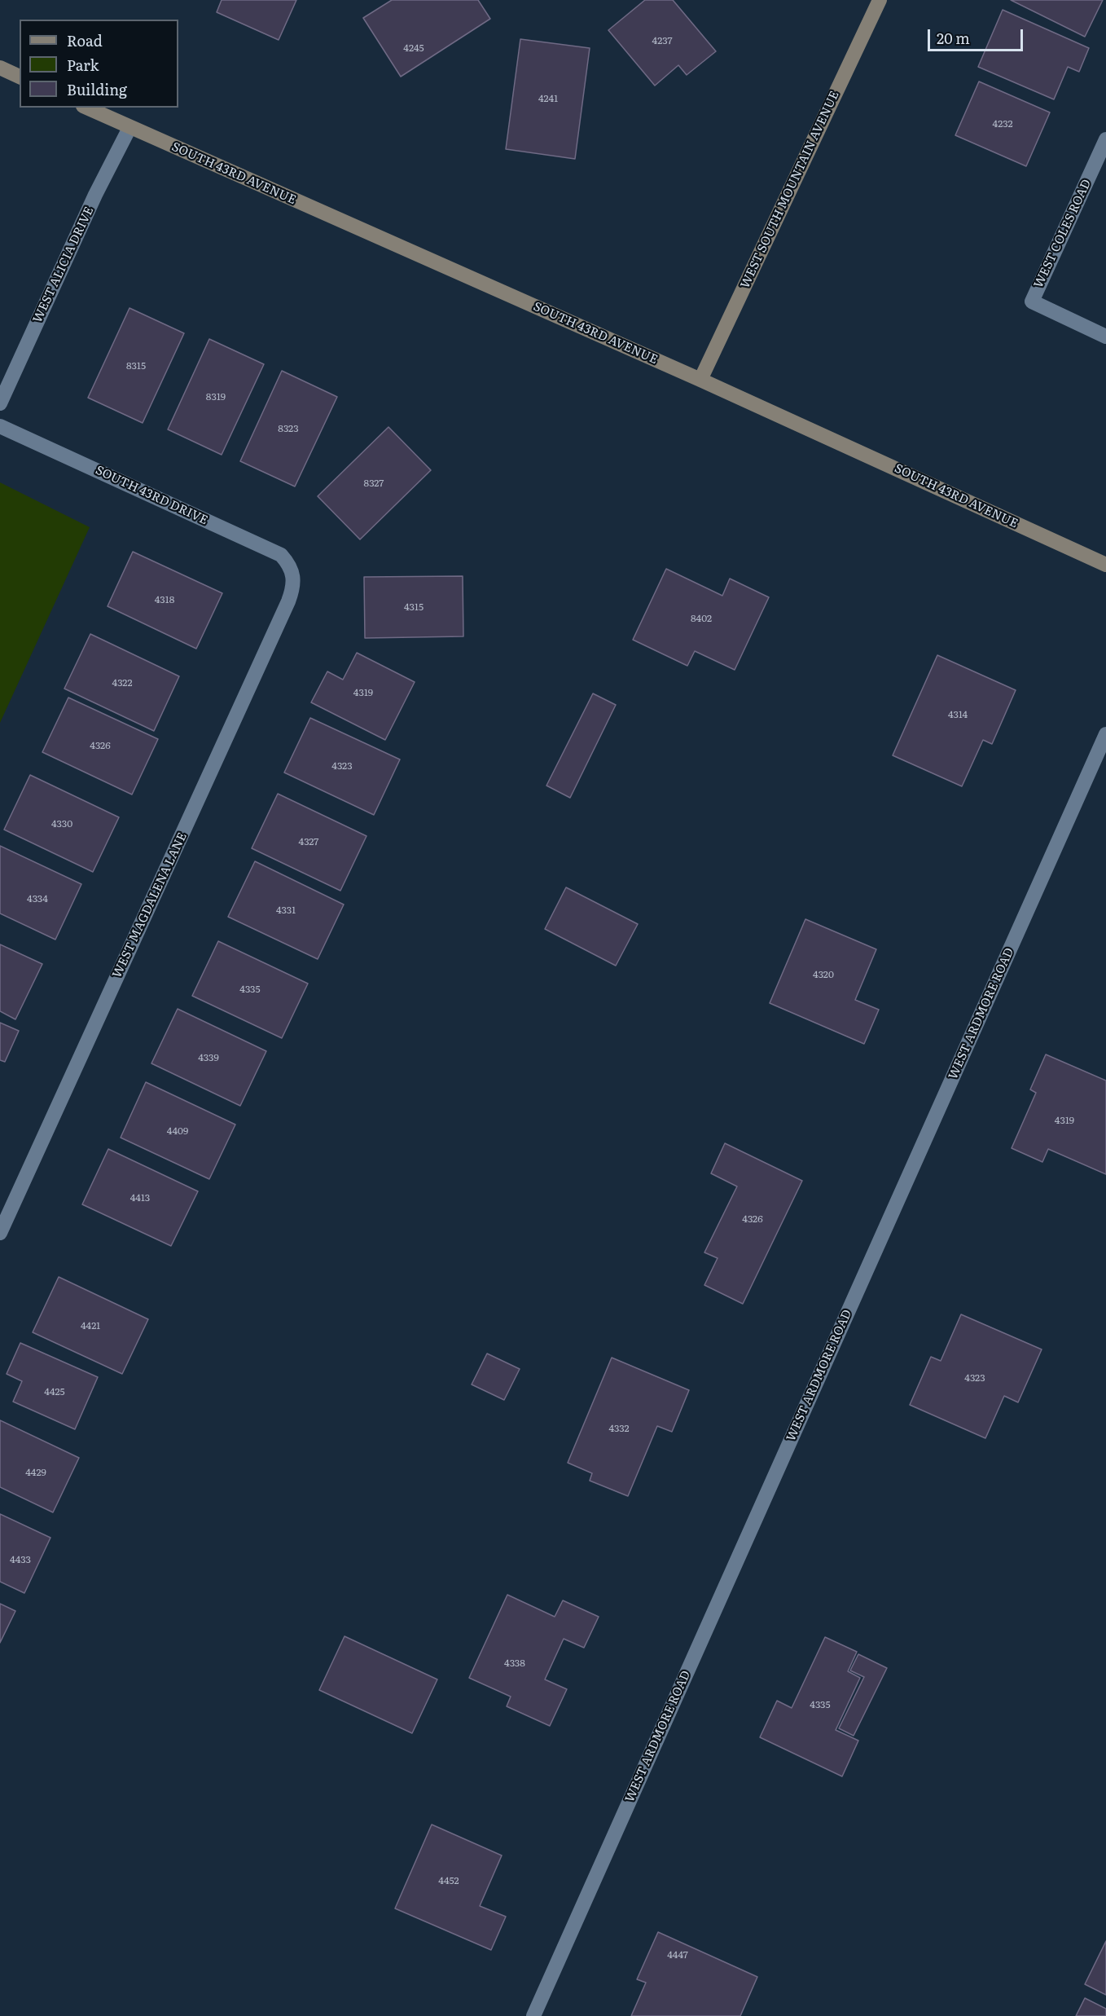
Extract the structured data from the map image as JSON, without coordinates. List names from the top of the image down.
{
  "streets": {
    "street": [
      "SOUTH 43RD AVENUE",
      "WEST SOUTH MOUNTAIN AVENUE",
      "WEST COLES ROAD",
      "WEST ALICIA DRIVE",
      "SOUTH 43RD DRIVE",
      "WEST MAGDALENA LANE",
      "WEST ARDMORE ROAD"
    ]
  },
  "crossings": [
    ["SOUTH 43RD AVENUE", "WEST SOUTH MOUNTAIN AVENUE"],
    ["SOUTH 43RD AVENUE", "WEST ALICIA DRIVE"],
    ["SOUTH 43RD DRIVE", "WEST MAGDALENA LANE"]
  ],
  "house_numbers": [
    "4237",
    "4245",
    "4241",
    "4232",
    "8315",
    "8319",
    "8323",
    "8327",
    "4318",
    "4315",
    "8402",
    "4322",
    "4319",
    "4314",
    "4326",
    "4323",
    "4330",
    "4327",
    "4334",
    "4331",
    "4320",
    "4335",
    "4339",
    "4319",
    "4409",
    "4413",
    "4326",
    "4421",
    "4323",
    "4425",
    "4332",
    "4429",
    "4433",
    "4338",
    "4335",
    "4452",
    "4447"
  ],
  "legend": ["Road", "Park", "Building"],
  "scale_bar": "20 m"
}
